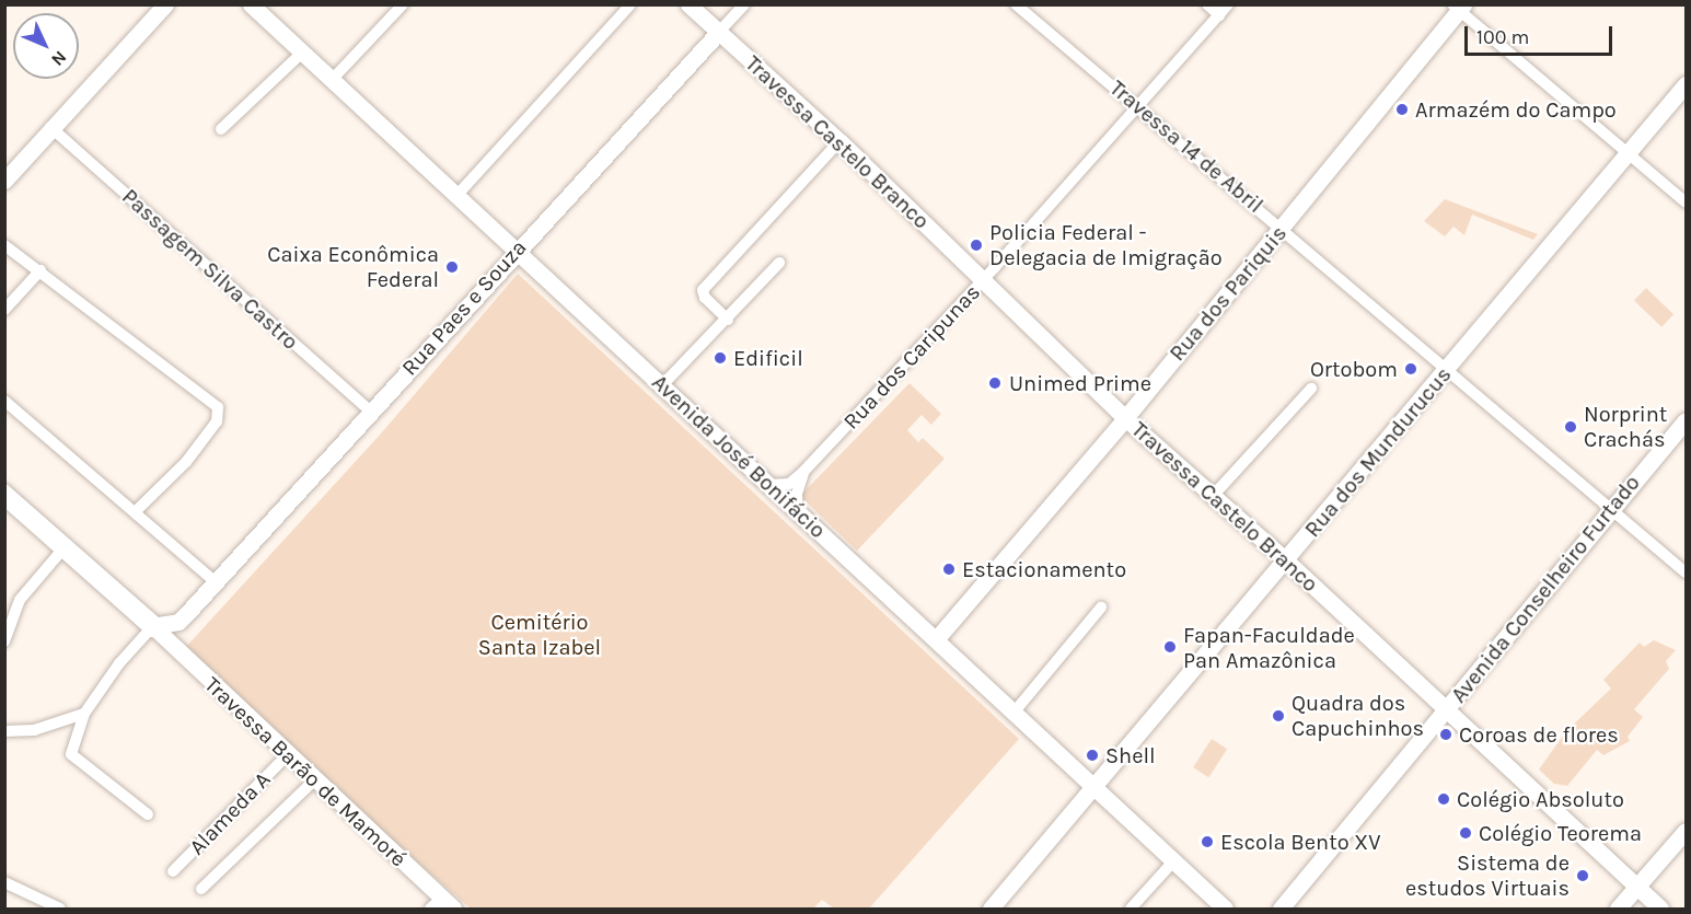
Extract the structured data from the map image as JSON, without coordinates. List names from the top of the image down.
{
  "streets": {
    "main road": [
      "Travessa Castelo Branco",
      "Rua dos Pariquis",
      "Rua Paes e Souza",
      "Rua dos Mundurucus",
      "Avenida José Bonifácio",
      "Avenida Conselheiro Furtado",
      "Travessa Barão de Mamoré"
    ],
    "street": [
      "Travessa 14 de Abril",
      "Passagem Silva Castro",
      "Rua dos Caripunas",
      "Alameda A"
    ]
  },
  "crossings": [
    ["Travessa Castelo Branco", "Rua dos Pariquis"],
    ["Travessa Castelo Branco", "Rua Paes e Souza"],
    ["Travessa Castelo Branco", "Rua dos Caripunas"],
    ["Travessa Castelo Branco", "Rua dos Mundurucus"],
    ["Travessa Castelo Branco", "Avenida Conselheiro Furtado"],
    ["Travessa 14 de Abril", "Rua dos Pariquis"],
    ["Travessa 14 de Abril", "Rua dos Caripunas"],
    ["Travessa 14 de Abril", "Rua dos Mundurucus"],
    ["Travessa 14 de Abril", "Avenida Conselheiro Furtado"],
    ["Passagem Silva Castro", "Rua Paes e Souza"],
    ["Rua dos Pariquis", "Avenida José Bonifácio"],
    ["Rua Paes e Souza", "Avenida José Bonifácio"],
    ["Rua Paes e Souza", "Travessa Barão de Mamoré"],
    ["Rua dos Caripunas", "Avenida José Bonifácio"],
    ["Rua dos Mundurucus", "Avenida José Bonifácio"],
    ["Travessa Barão de Mamoré", "Alameda A"]
  ],
  "parks": ["Cemitério Santa Izabel"],
  "places": [
    "Armazém do Campo",
    "Policia Federal - Delegacia de Imigração",
    "Caixa Econômica Federal",
    "Edificil",
    "Ortobom",
    "Unimed Prime",
    "Norprint Crachás",
    "Estacionamento",
    "Fapan-Faculdade Pan Amazônica",
    "Quadra dos Capuchinhos",
    "Coroas de flores",
    "Shell",
    "Colégio Absoluto",
    "Colégio Teorema",
    "Escola Bento XV",
    "Sistema de estudos Virtuais"
  ],
  "scale_bar": "100 m",
  "north": "bottom right"
}
